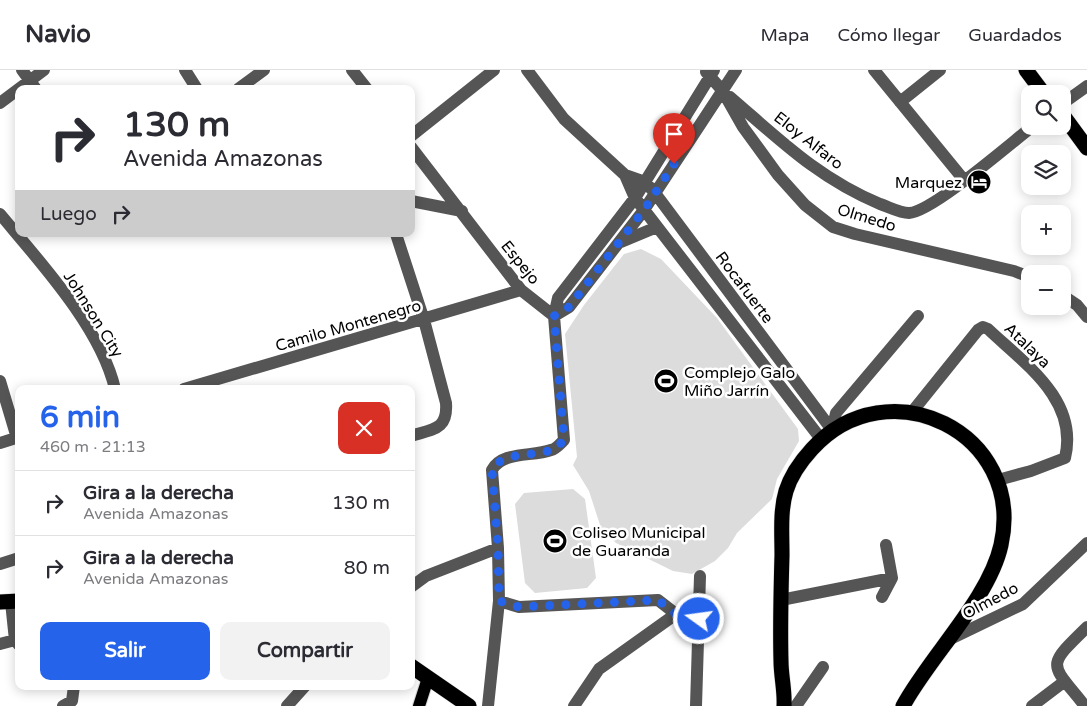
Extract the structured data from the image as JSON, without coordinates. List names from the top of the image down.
{
  "streets": {
    "street": [
      "Eloy Alfaro",
      "Olmedo",
      "Espejo",
      "Rocafuerte",
      "Johnson City",
      "Camilo Montenegro",
      "Atalaya"
    ]
  },
  "crossings": [
    ["Eloy Alfaro", "Olmedo"],
    ["Espejo", "Camilo Montenegro"]
  ],
  "places": {
    "hotel": ["Marquez"],
    "sports": ["Complejo Galo Miño Jarrín", "Coliseo Municipal de Guaranda"]
  },
  "page": {
    "header": "Navio",
    "nav": ["Mapa", "Cómo llegar", "Guardados"],
    "map_buttons": ["+", "−"],
    "turn": ["130 m", "Avenida Amazonas"],
    "then": "Luego",
    "heading": ["6 min", "460 m · 21:13"],
    "list": [
      {
        "name": "Gira a la derecha",
        "note": "Avenida Amazonas",
        "value": "130 m"
      },
      {
        "name": "Gira a la derecha",
        "note": "Avenida Amazonas",
        "value": "80 m"
      }
    ],
    "buttons": ["Salir", "Compartir"]
  }
}
